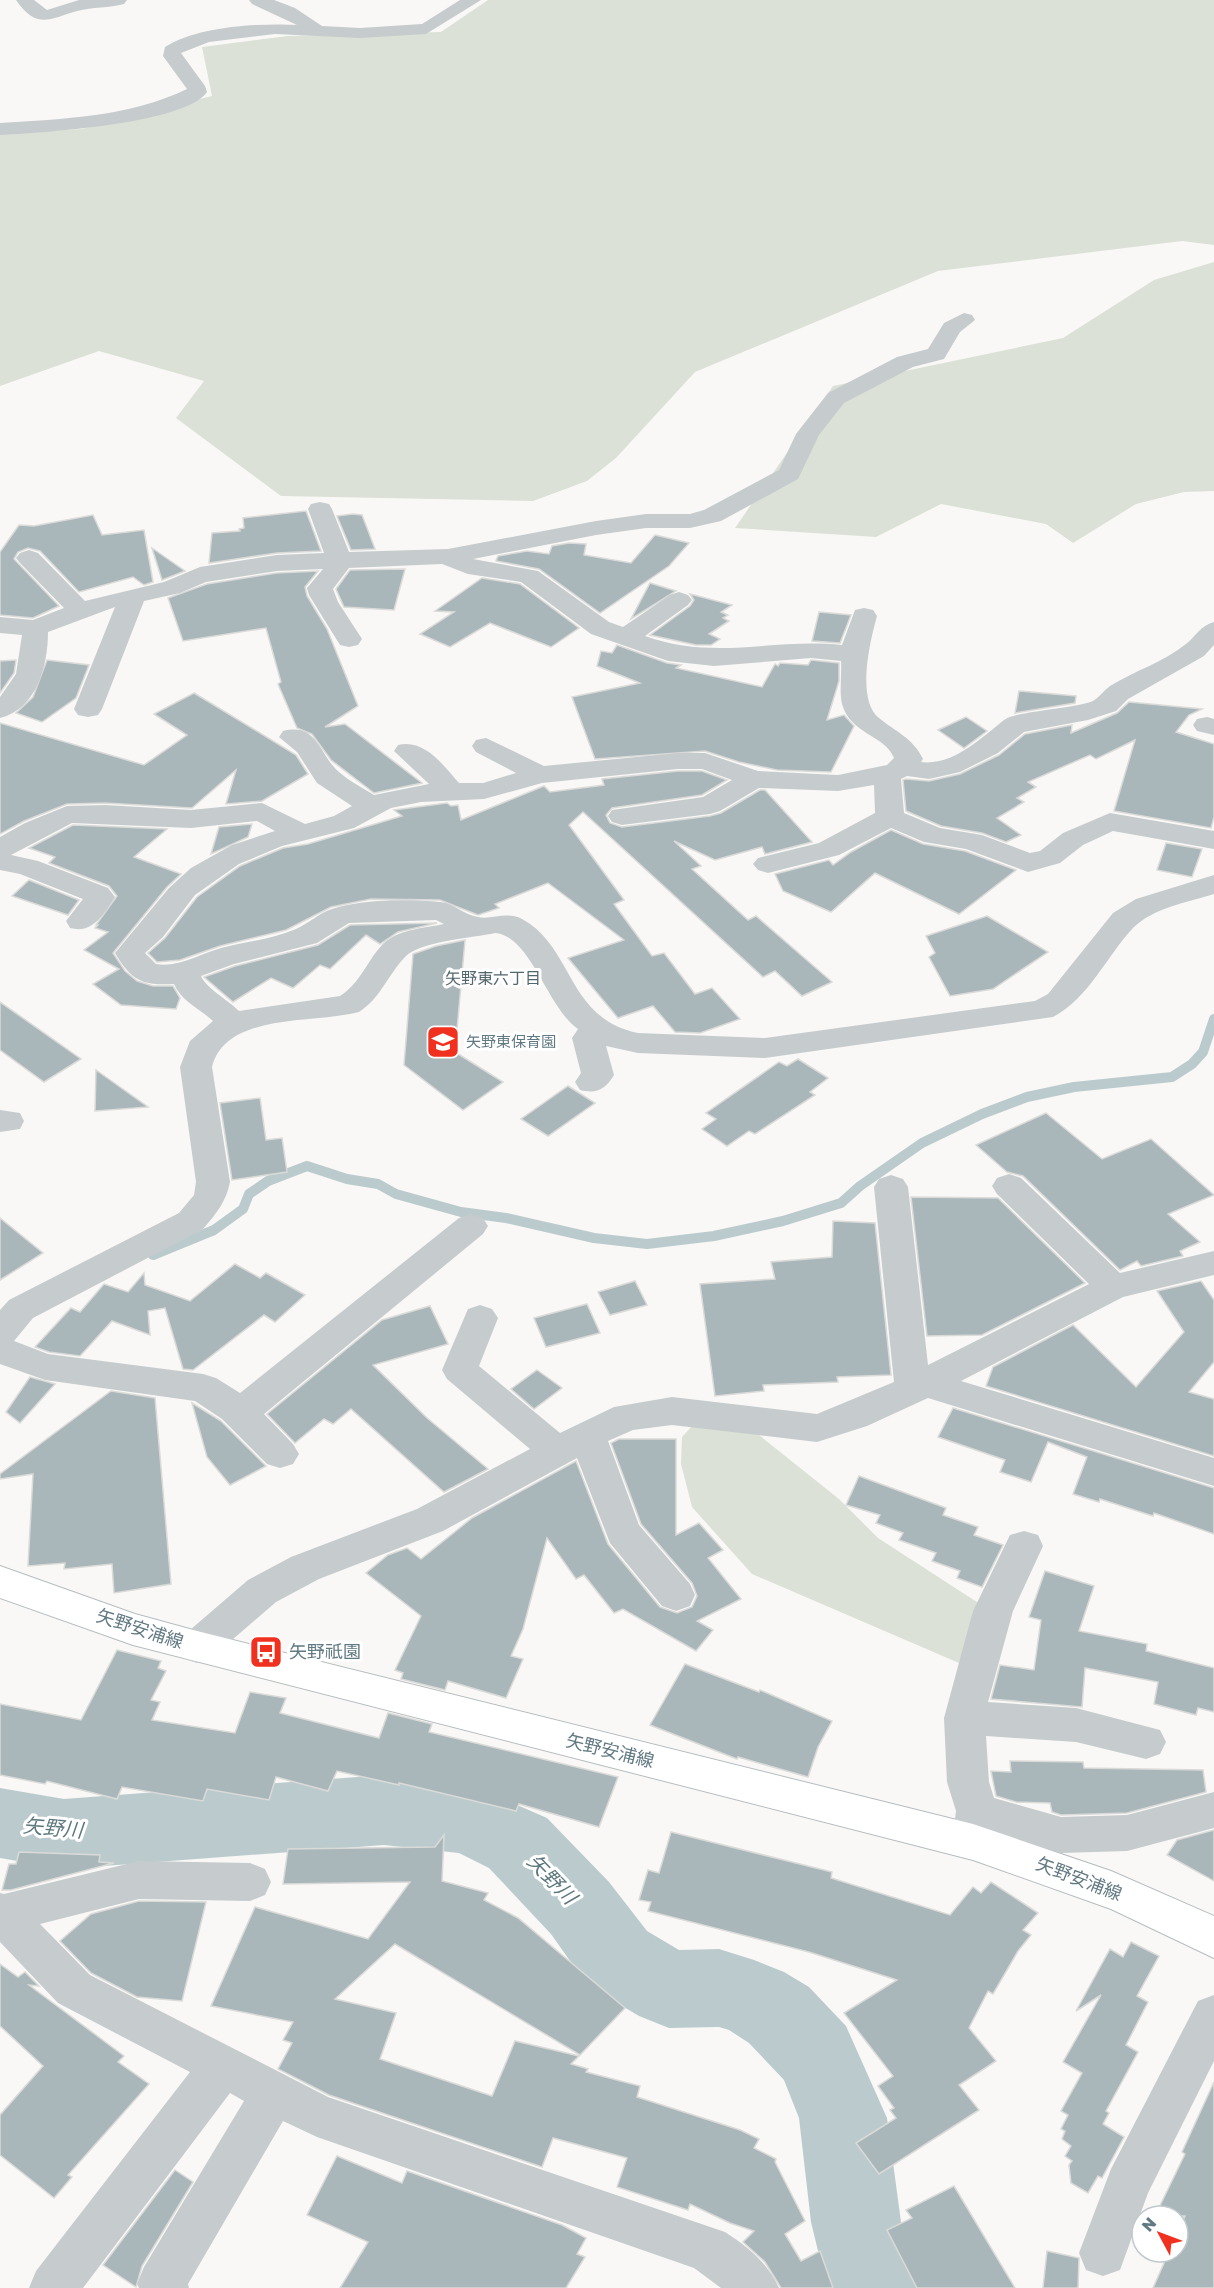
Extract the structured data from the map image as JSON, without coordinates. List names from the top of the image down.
{
  "streets": {
    "main road": ["矢野安浦線"]
  },
  "districts": ["矢野東六丁目"],
  "water": ["矢野川"],
  "places": {
    "school or university": ["矢野東保育園"],
    "bus stop": ["矢野祇園"]
  },
  "north": "top left"
}
